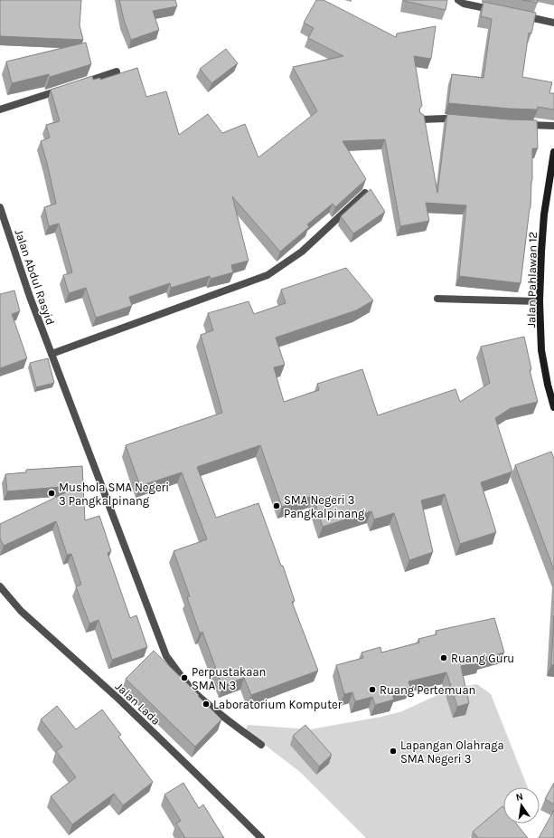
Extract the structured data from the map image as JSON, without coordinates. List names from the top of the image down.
{
  "streets": {
    "main road": ["Jalan Pahlawan 12"],
    "street": ["Jalan Abdul Rasyid", "Jalan Lada"]
  },
  "places": [
    "Mushola SMA Negeri 3 Pangkalpinang",
    "SMA Negeri 3 Pangkalpinang",
    "Ruang Guru",
    "Perpustakaan SMA N 3",
    "Ruang Pertemuan",
    "Laboratorium Komputer",
    "Lapangan Olahraga SMA Negeri 3"
  ],
  "north": "top"
}
